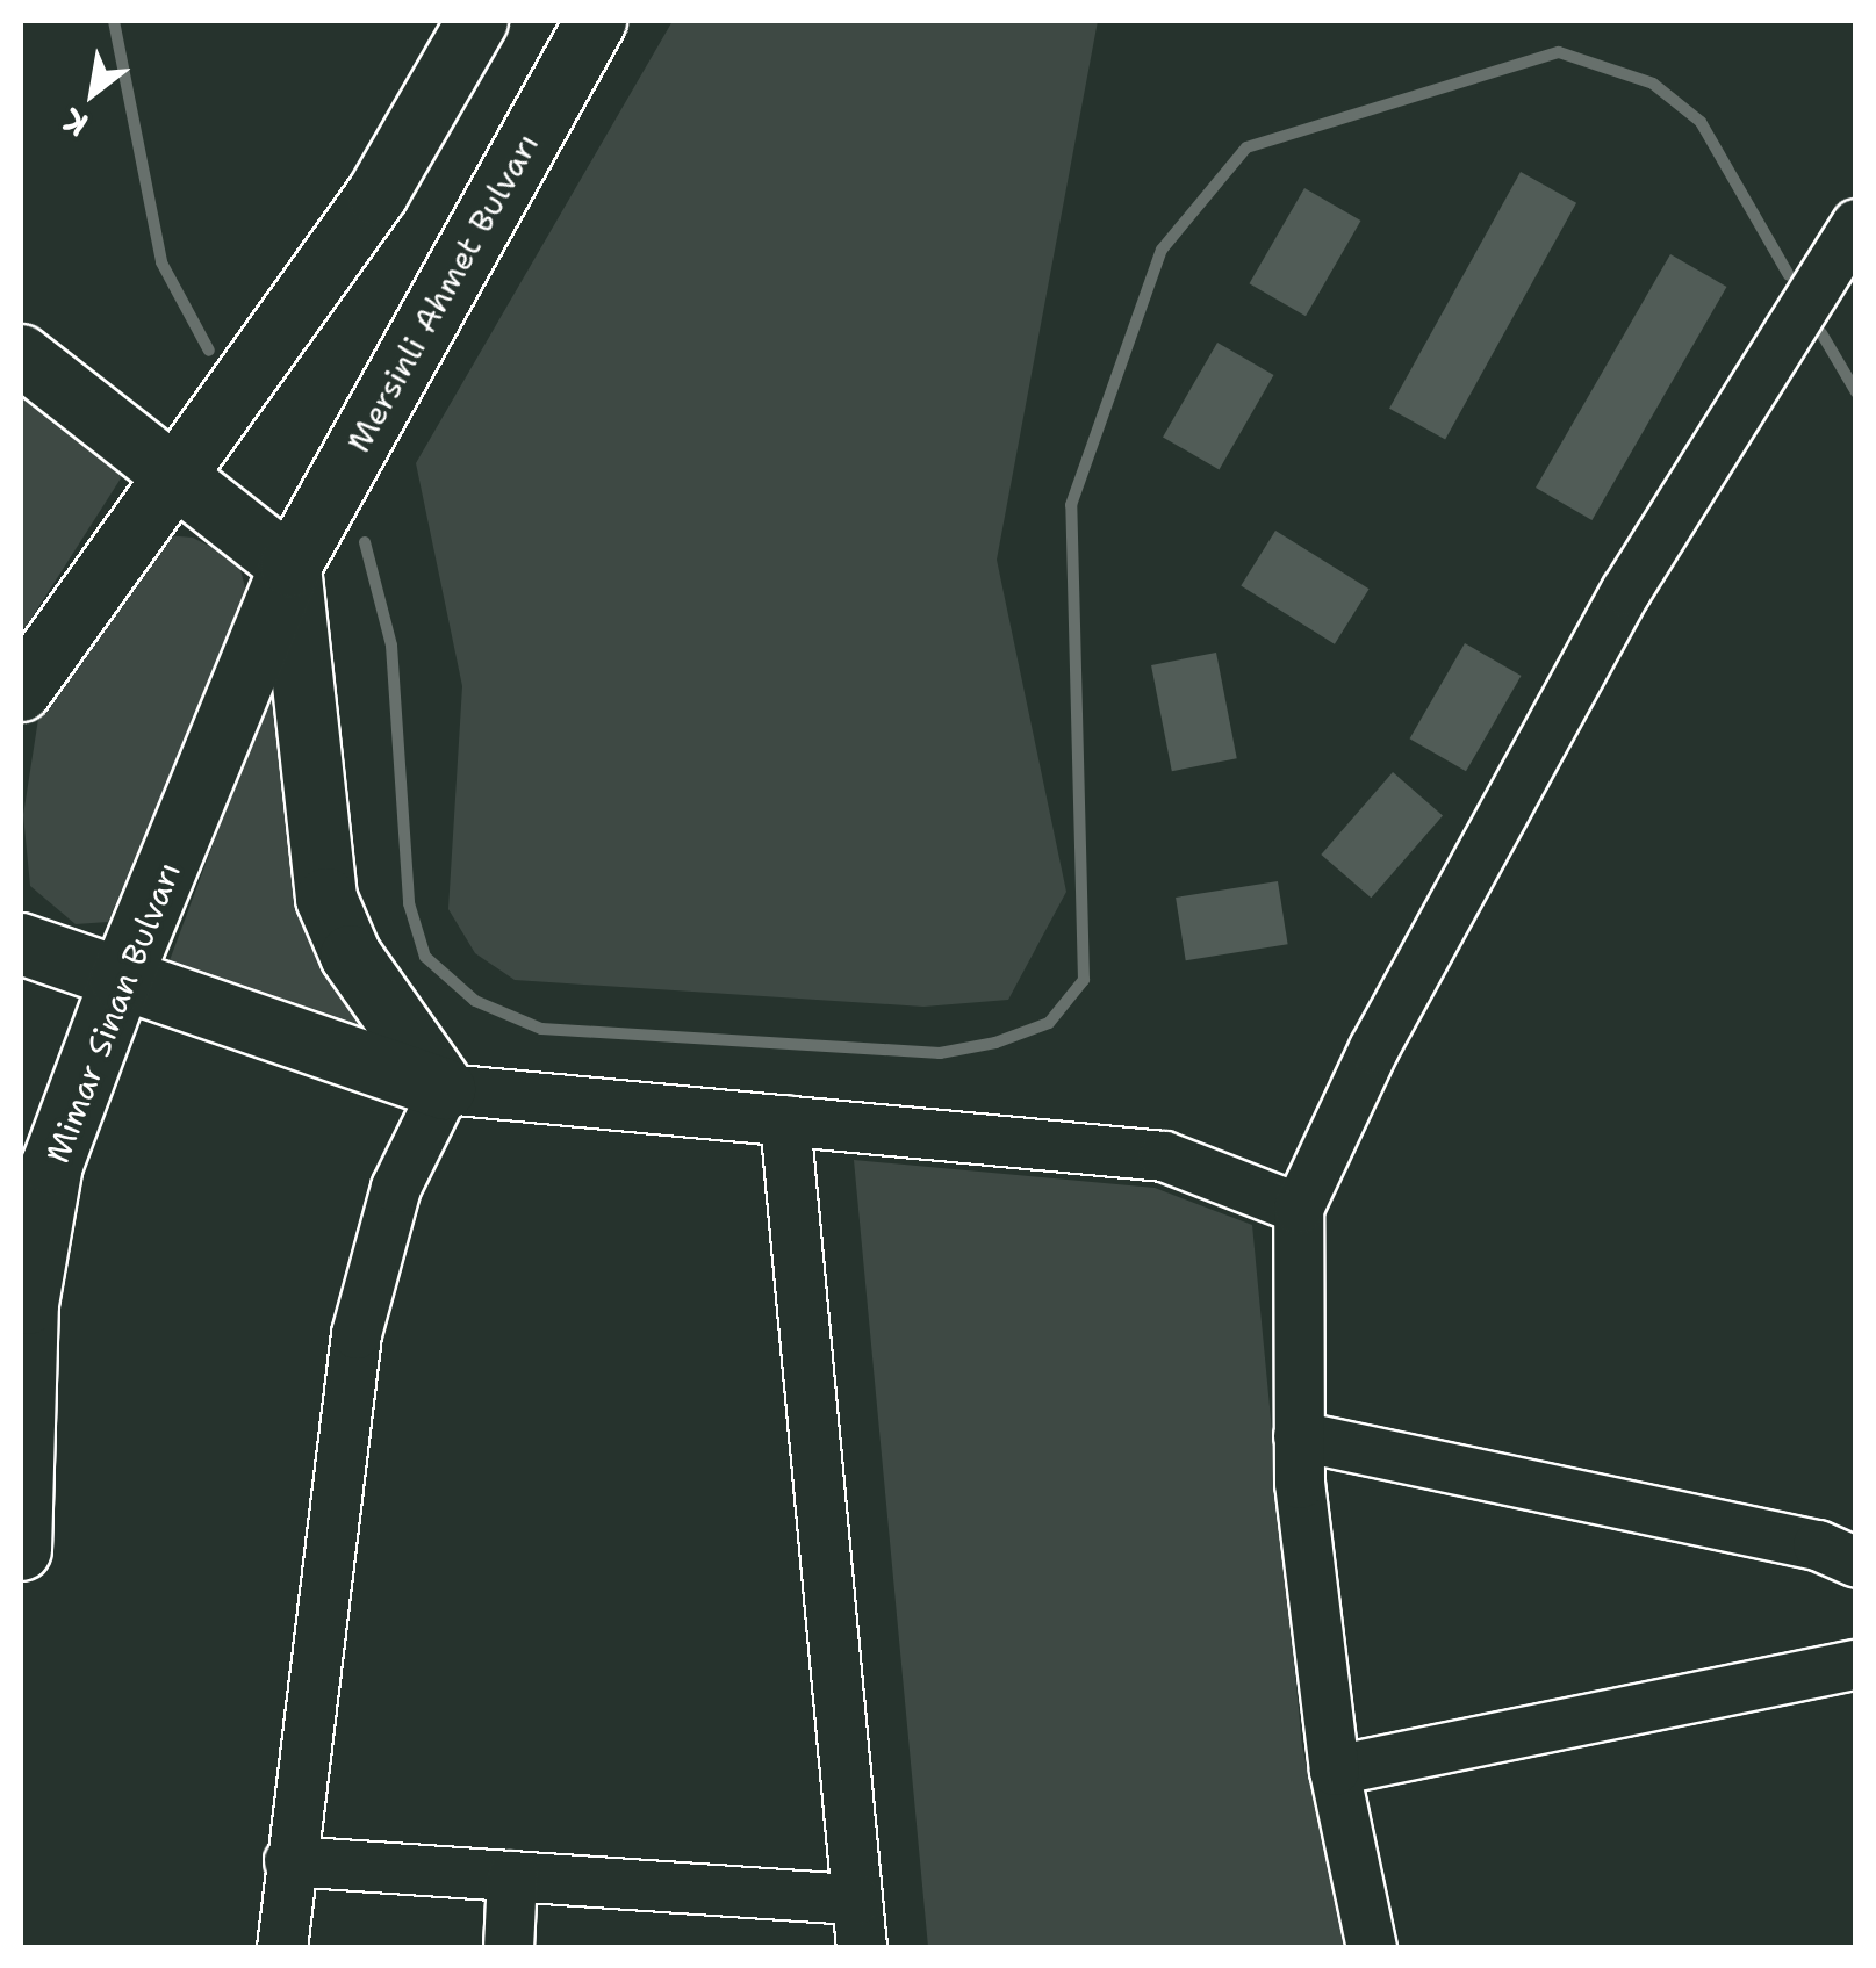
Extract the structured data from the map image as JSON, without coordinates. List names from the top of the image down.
{
  "streets": {
    "main road": ["Mersinli Ahmet Bulvarı", "Mimar Sinan Bulvarı"]
  },
  "crossings": [
    ["Mersinli Ahmet Bulvarı", "Mimar Sinan Bulvarı"]
  ],
  "north": "bottom left"
}
